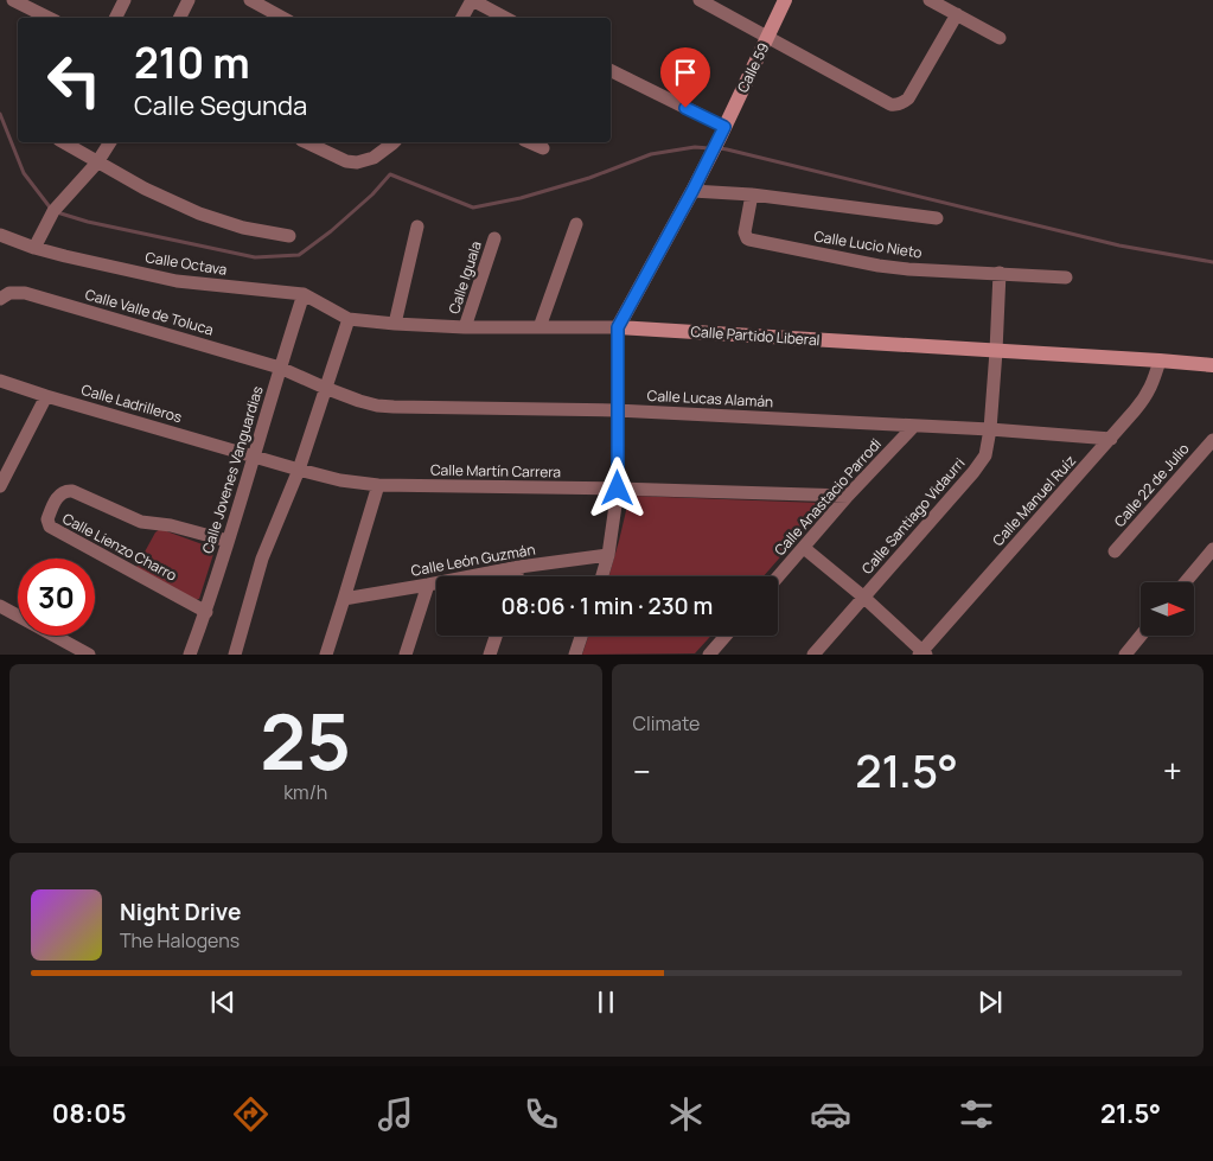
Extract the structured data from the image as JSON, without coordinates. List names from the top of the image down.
{
  "streets": {
    "street": [
      "Calle 59",
      "Calle Lucio Nieto",
      "Calle Octava",
      "Calle Iguala",
      "Calle Valle de Toluca",
      "Calle Partido Liberal",
      "Calle Lucas Alamán",
      "Calle Ladrilleros",
      "Calle Jovenes Vanguardias",
      "Calle Martín Carrera",
      "Calle 22 de Julio",
      "Calle Anastacio Parrodi",
      "Calle Manuel Ruíz",
      "Calle Santiago Vidaurri",
      "Calle Lienzo Charro",
      "Calle León Guzmán"
    ]
  },
  "crossings": [
    ["Calle 59", "Calle Partido Liberal"],
    ["Calle Lucio Nieto", "Calle Santiago Vidaurri"],
    ["Calle Octava", "Calle Partido Liberal"],
    ["Calle Octava", "Calle Jovenes Vanguardias"],
    ["Calle Iguala", "Calle Partido Liberal"],
    ["Calle Valle de Toluca", "Calle Lucas Alamán"],
    ["Calle Valle de Toluca", "Calle Jovenes Vanguardias"],
    ["Calle Partido Liberal", "Calle Jovenes Vanguardias"],
    ["Calle Partido Liberal", "Calle Manuel Ruíz"],
    ["Calle Partido Liberal", "Calle Santiago Vidaurri"],
    ["Calle Lucas Alamán", "Calle Jovenes Vanguardias"],
    ["Calle Lucas Alamán", "Calle Anastacio Parrodi"],
    ["Calle Lucas Alamán", "Calle Manuel Ruíz"],
    ["Calle Lucas Alamán", "Calle Santiago Vidaurri"],
    ["Calle Ladrilleros", "Calle Jovenes Vanguardias"],
    ["Calle Ladrilleros", "Calle Martín Carrera"],
    ["Calle Jovenes Vanguardias", "Calle Martín Carrera"],
    ["Calle Jovenes Vanguardias", "Calle Lienzo Charro"],
    ["Calle Martín Carrera", "Calle Anastacio Parrodi"]
  ],
  "north": "right",
  "page": {
    "turn": ["210 m", "Calle Segunda"],
    "limit": "30",
    "trip": "08:06 · 1 min · 230 m",
    "tile": [
      ["25", "km/h"],
      "Climate"
    ],
    "heat": ["−", "21.5°", "+"],
    "song": ["Night Drive", "The Halogens"],
    "tabs": ["08:05", "21.5°"]
  }
}
